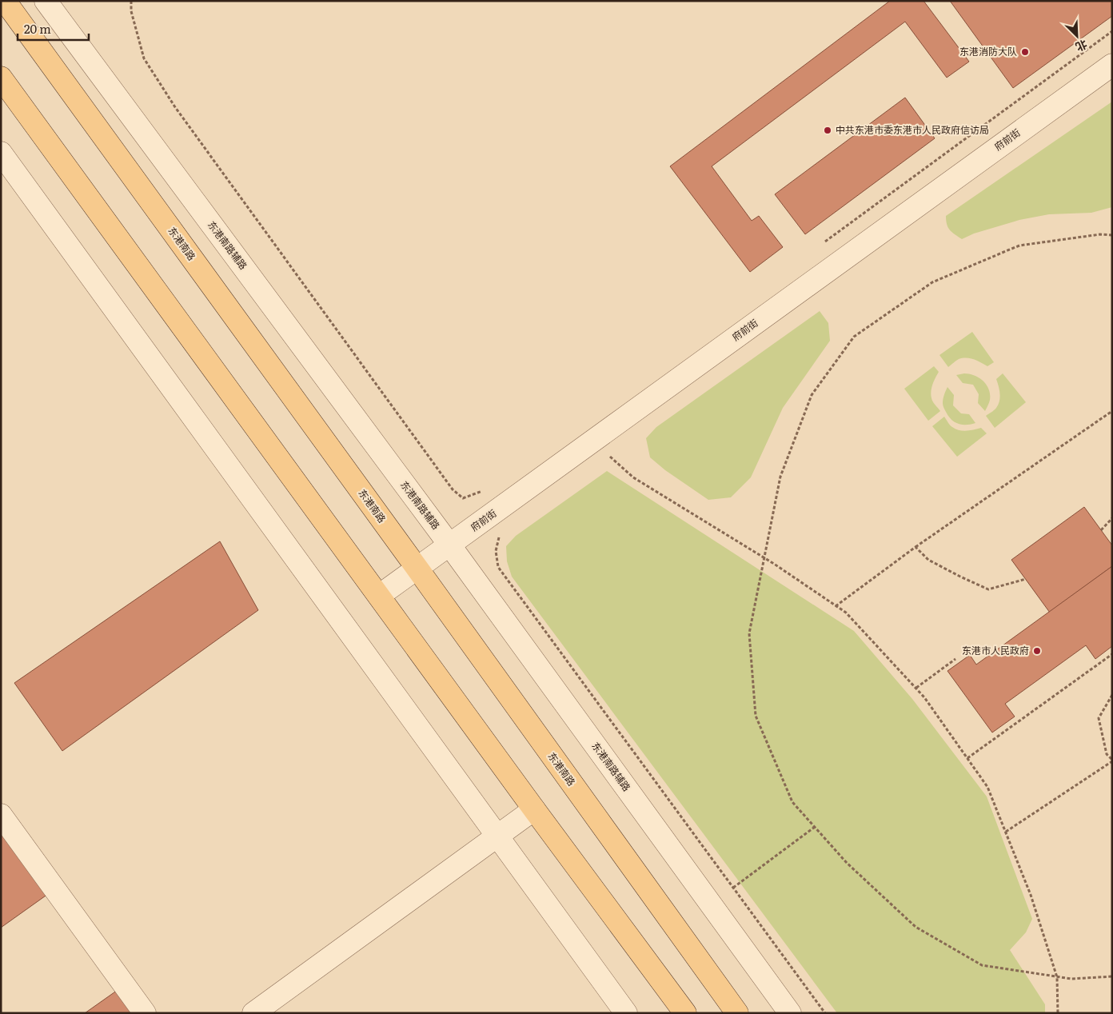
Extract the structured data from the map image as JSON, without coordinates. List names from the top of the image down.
{
  "streets": {
    "main road": ["东港南路"],
    "street": ["府前街", "东港南路辅路"]
  },
  "crossings": [
    ["府前街", "东港南路"],
    ["府前街", "东港南路辅路"]
  ],
  "places": ["东港消防大队", "中共东港市委东港市人民政府信访局", "东港市人民政府"],
  "scale_bar": "20 m",
  "north": "bottom right"
}
